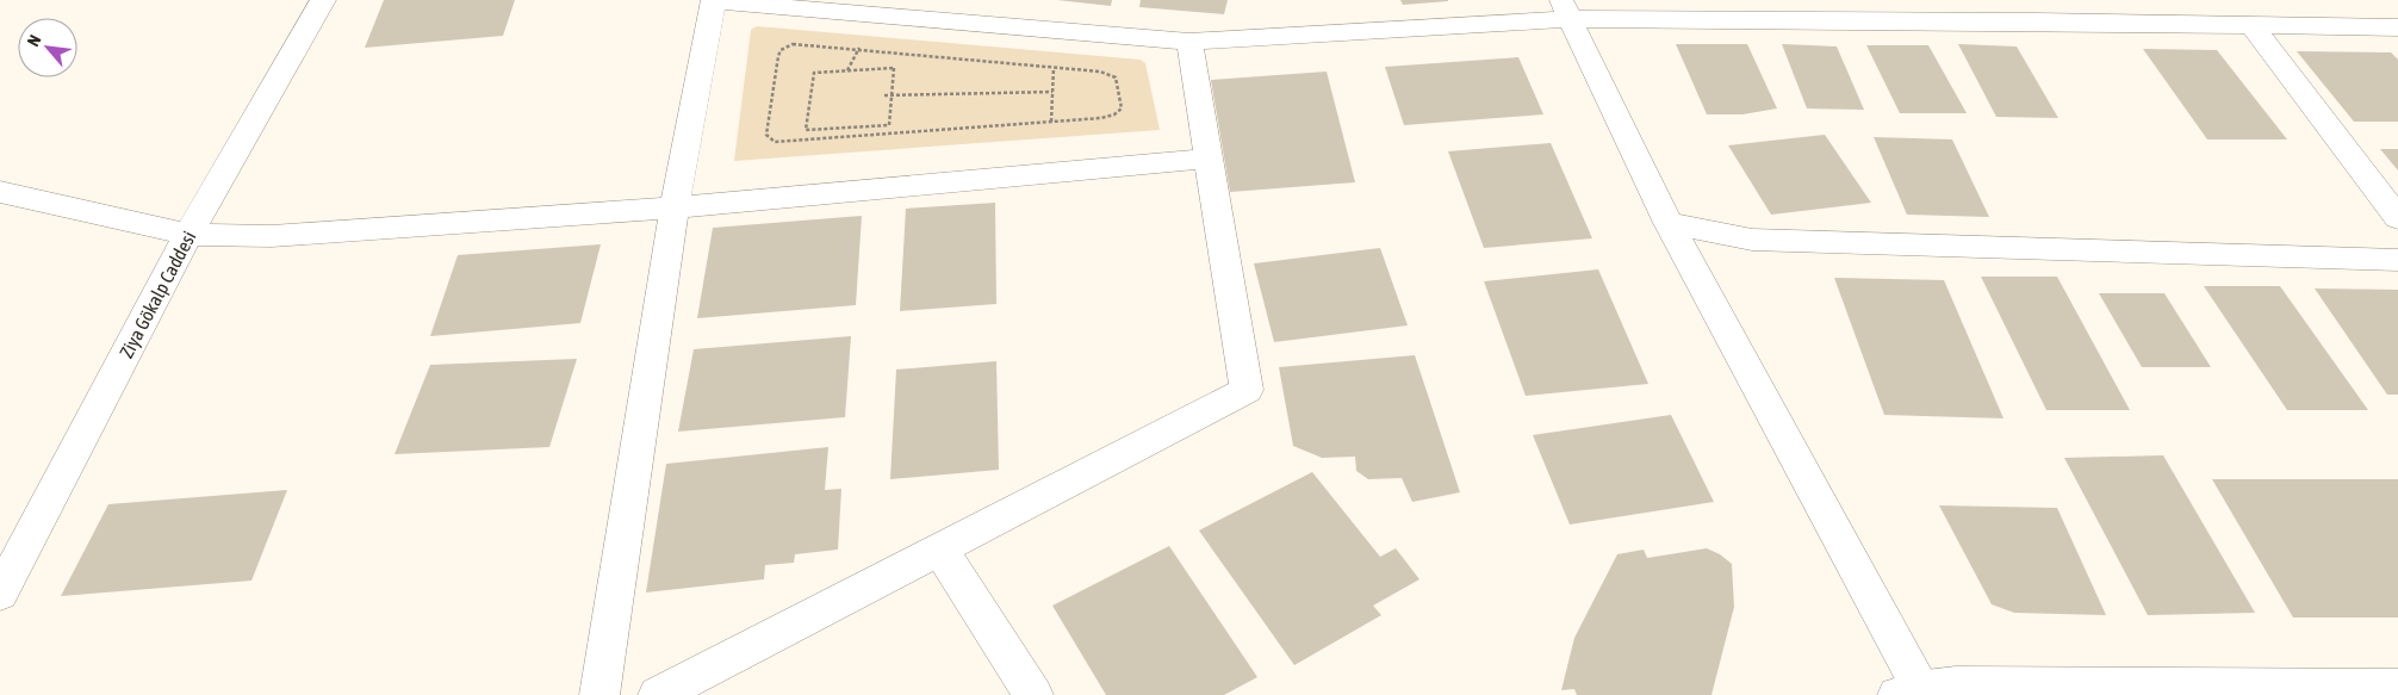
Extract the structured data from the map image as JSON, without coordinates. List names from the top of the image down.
{
  "streets": {
    "street": ["Ziya Gökalp Caddesi"]
  },
  "north": "top left"
}
